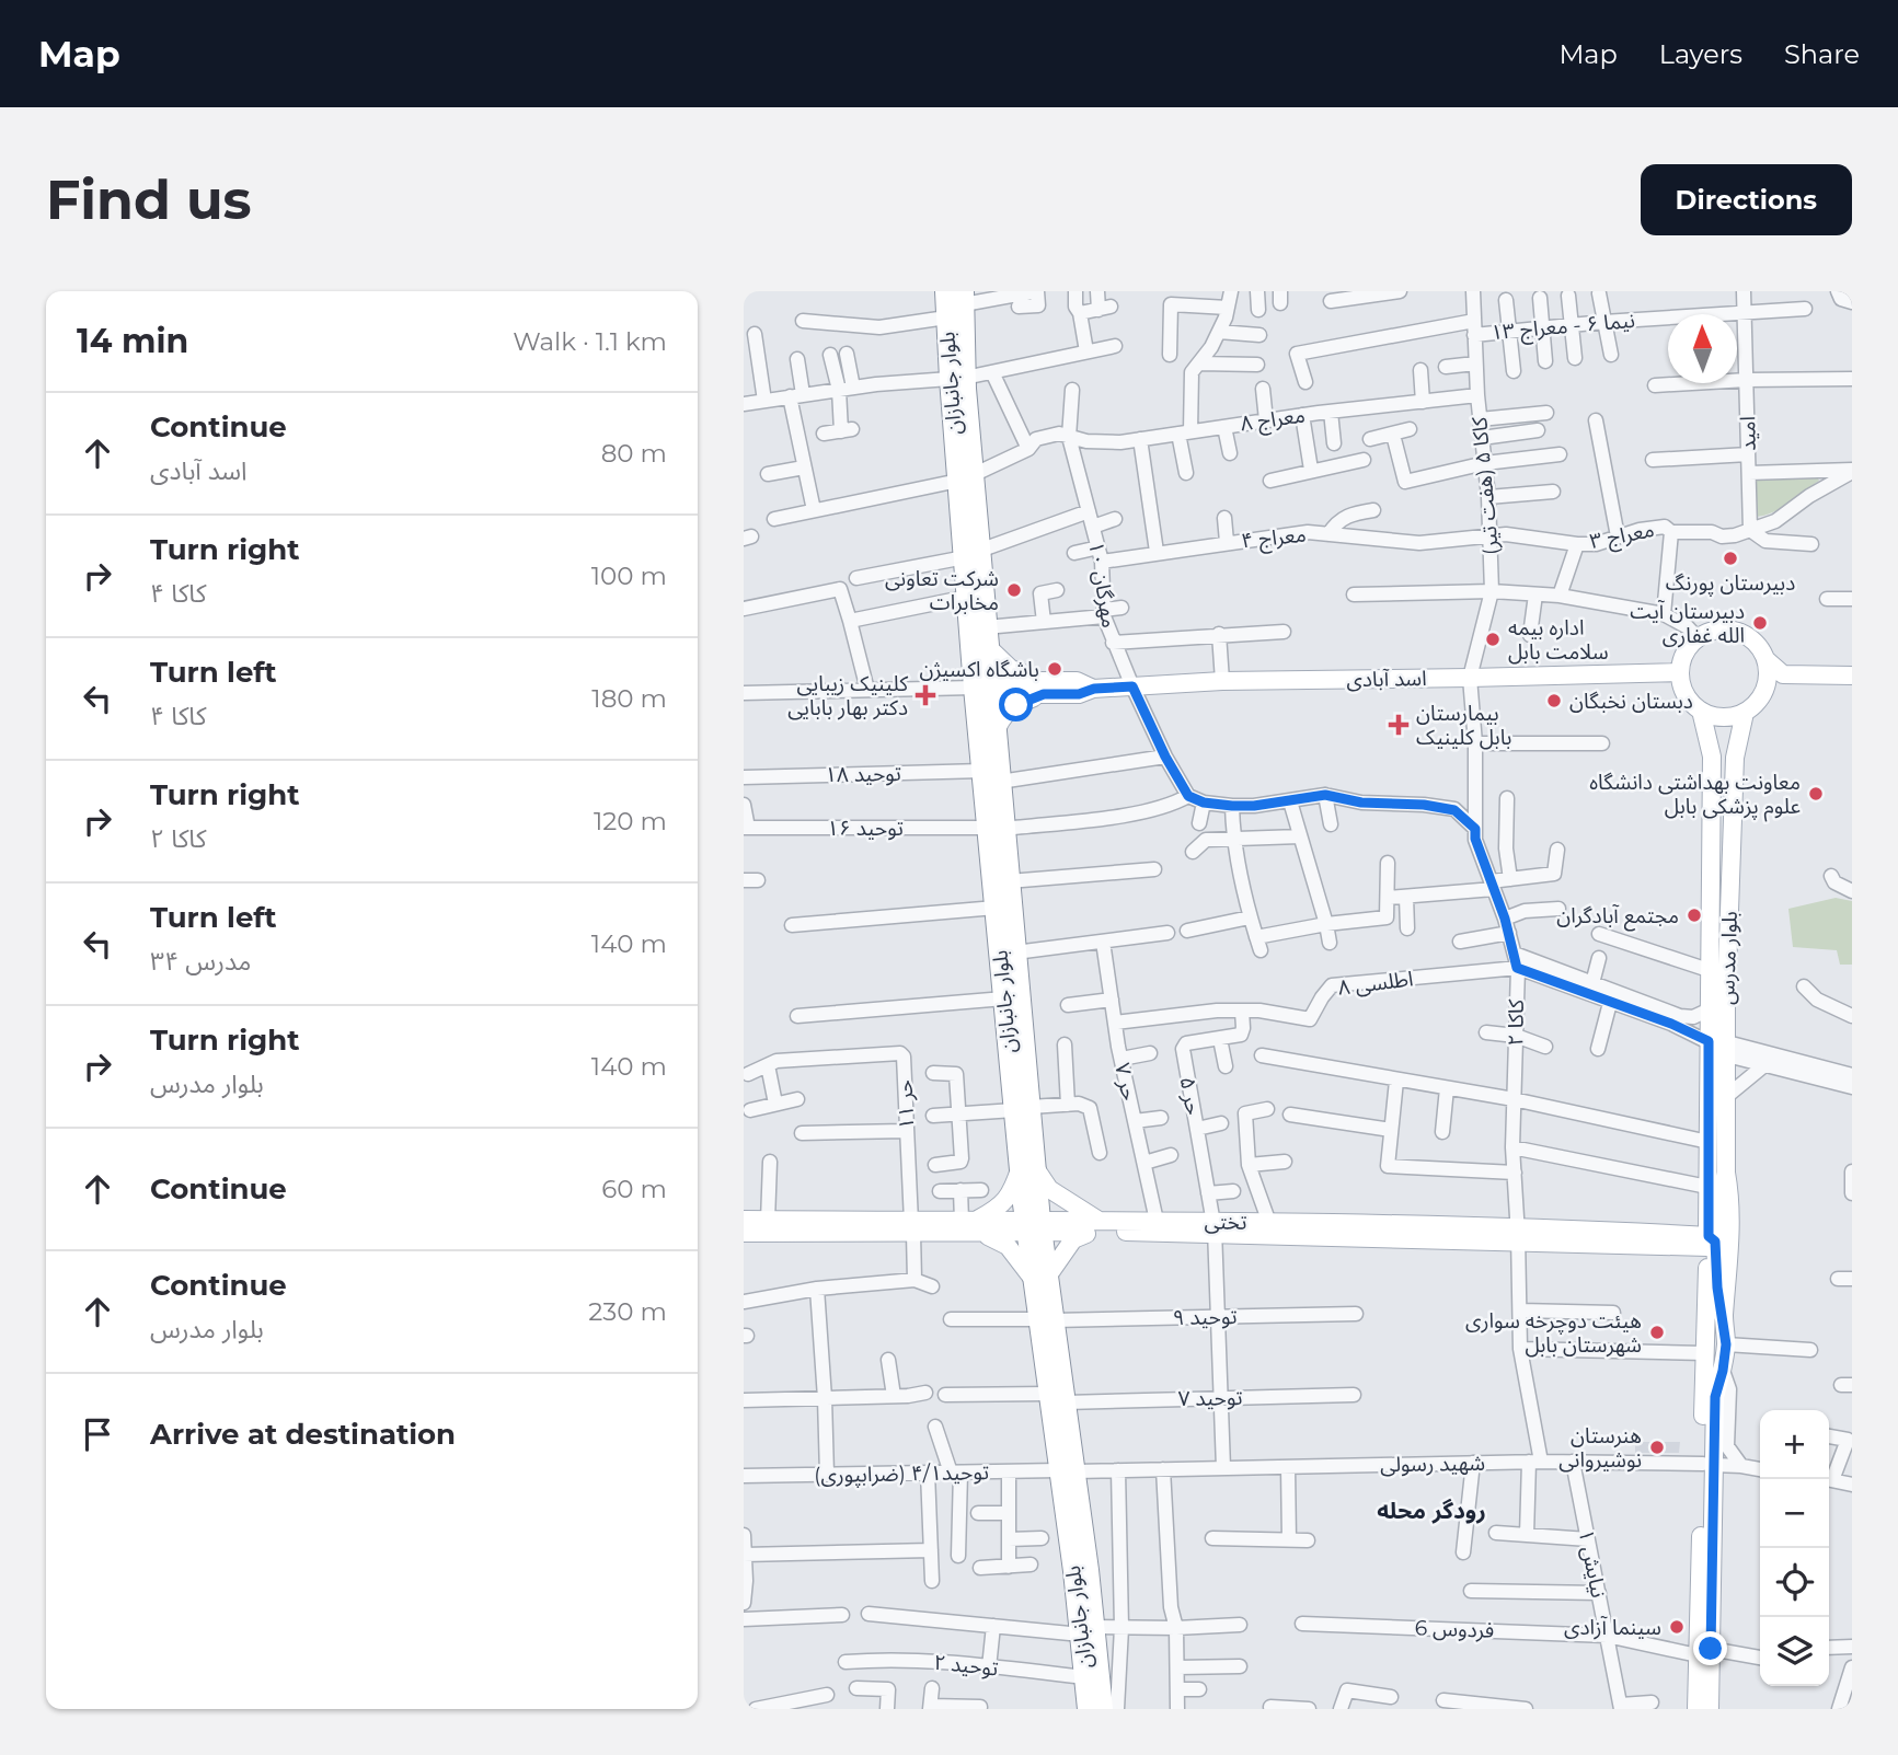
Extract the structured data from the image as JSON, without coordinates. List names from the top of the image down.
{
  "streets": {
    "highway": ["بلوار جانبازان"],
    "main road": ["اسد آبادی", "بلوار مدرس", "تختی"],
    "street": [
      "نیما ۶ - معراج ۱۳",
      "معراج ۸",
      "امید",
      "کاکا ۵ (هفت تیر)",
      "معراج ۳",
      "معراج ۴",
      "مهرگان ۱۰",
      "توحید ۱۸",
      "توحید ۱۶",
      "اطلسی ۸",
      "کاکا ۲",
      "حر ۷",
      "حر ۵",
      "حر ۱۱",
      "توحید ۹",
      "توحید ۷",
      "شهید رسولی",
      "توحید۴/۱ (ضرابپوری)",
      "نیایش ۱",
      "فردوس 6",
      "توحید ۲"
    ]
  },
  "crossings": [
    ["نیما ۶ - معراج ۱۳", "امید"],
    ["نیما ۶ - معراج ۱۳", "کاکا ۵ (هفت تیر)"],
    ["بلوار جانبازان", "معراج ۸"],
    ["بلوار جانبازان", "اسد آبادی"],
    ["بلوار جانبازان", "توحید ۱۸"],
    ["بلوار جانبازان", "توحید ۱۶"],
    ["بلوار جانبازان", "تختی"],
    ["بلوار جانبازان", "توحید ۹"],
    ["بلوار جانبازان", "توحید ۷"],
    ["بلوار جانبازان", "توحید۴/۱ (ضرابپوری)"],
    ["بلوار جانبازان", "توحید ۲"],
    ["معراج ۸", "کاکا ۵ (هفت تیر)"],
    ["معراج ۸", "مهرگان ۱۰"],
    ["امید", "معراج ۳"],
    ["کاکا ۵ (هفت تیر)", "معراج ۳"],
    ["کاکا ۵ (هفت تیر)", "معراج ۴"],
    ["کاکا ۵ (هفت تیر)", "اسد آبادی"],
    ["کاکا ۵ (هفت تیر)", "کاکا ۲"],
    ["معراج ۳", "معراج ۴"],
    ["معراج ۴", "مهرگان ۱۰"],
    ["مهرگان ۱۰", "اسد آبادی"],
    ["مهرگان ۱۰", "توحید ۱۶"],
    ["اسد آبادی", "بلوار مدرس"],
    ["اسد آبادی", "کاکا ۲"],
    ["بلوار مدرس", "تختی"],
    ["بلوار مدرس", "شهید رسولی"],
    ["بلوار مدرس", "فردوس 6"],
    ["اطلسی ۸", "کاکا ۲"],
    ["اطلسی ۸", "حر ۷"],
    ["کاکا ۲", "تختی"],
    ["کاکا ۲", "شهید رسولی"],
    ["حر ۷", "تختی"],
    ["حر ۵", "تختی"],
    ["حر ۵", "توحید ۹"],
    ["حر ۵", "توحید ۷"],
    ["حر ۵", "شهید رسولی"],
    ["حر ۱۱", "تختی"],
    ["شهید رسولی", "توحید۴/۱ (ضرابپوری)"],
    ["شهید رسولی", "نیایش ۱"],
    ["نیایش ۱", "فردوس 6"]
  ],
  "districts": ["رودگر محله"],
  "places": {
    "other": [
      "دبیرستان پورنگ",
      "شرکت تعاونی مخابرات",
      "دبیرستان آیت الله غفاری",
      "اداره بیمه سلامت بابل",
      "باشگاه اکسیژن",
      "دبستان نخبگان",
      "معاونت بهداشتی دانشگاه علوم پزشکی بابل",
      "مجتمع آبادگران",
      "هیئت دوچرخه سواری شهرستان بابل",
      "هنرستان نوشیروانی",
      "سینما آزادی"
    ],
    "health": ["کلینیک زیبایی دکتر بهار بابایی", "بیمارستان بابل کلینیک"]
  },
  "north": "top",
  "page": {
    "header": "Map",
    "nav": ["Map", "Layers", "Share"],
    "buttons": "Directions",
    "title": "Find us",
    "heading": ["14 min", "Walk · 1.1 km"],
    "list": [
      ["Continue", "اسد آبادی", "80 m"],
      ["Turn right", "کاکا ۴", "100 m"],
      ["Turn left", "کاکا ۴", "180 m"],
      ["Turn right", "کاکا ۲", "120 m"],
      ["Turn left", "مدرس ۳۴", "140 m"],
      ["Turn right", "بلوار مدرس", "140 m"],
      ["Continue", "60 m"],
      ["Continue", "بلوار مدرس", "230 m"],
      "Arrive at destination"
    ],
    "map_buttons": ["+", "−"]
  }
}
